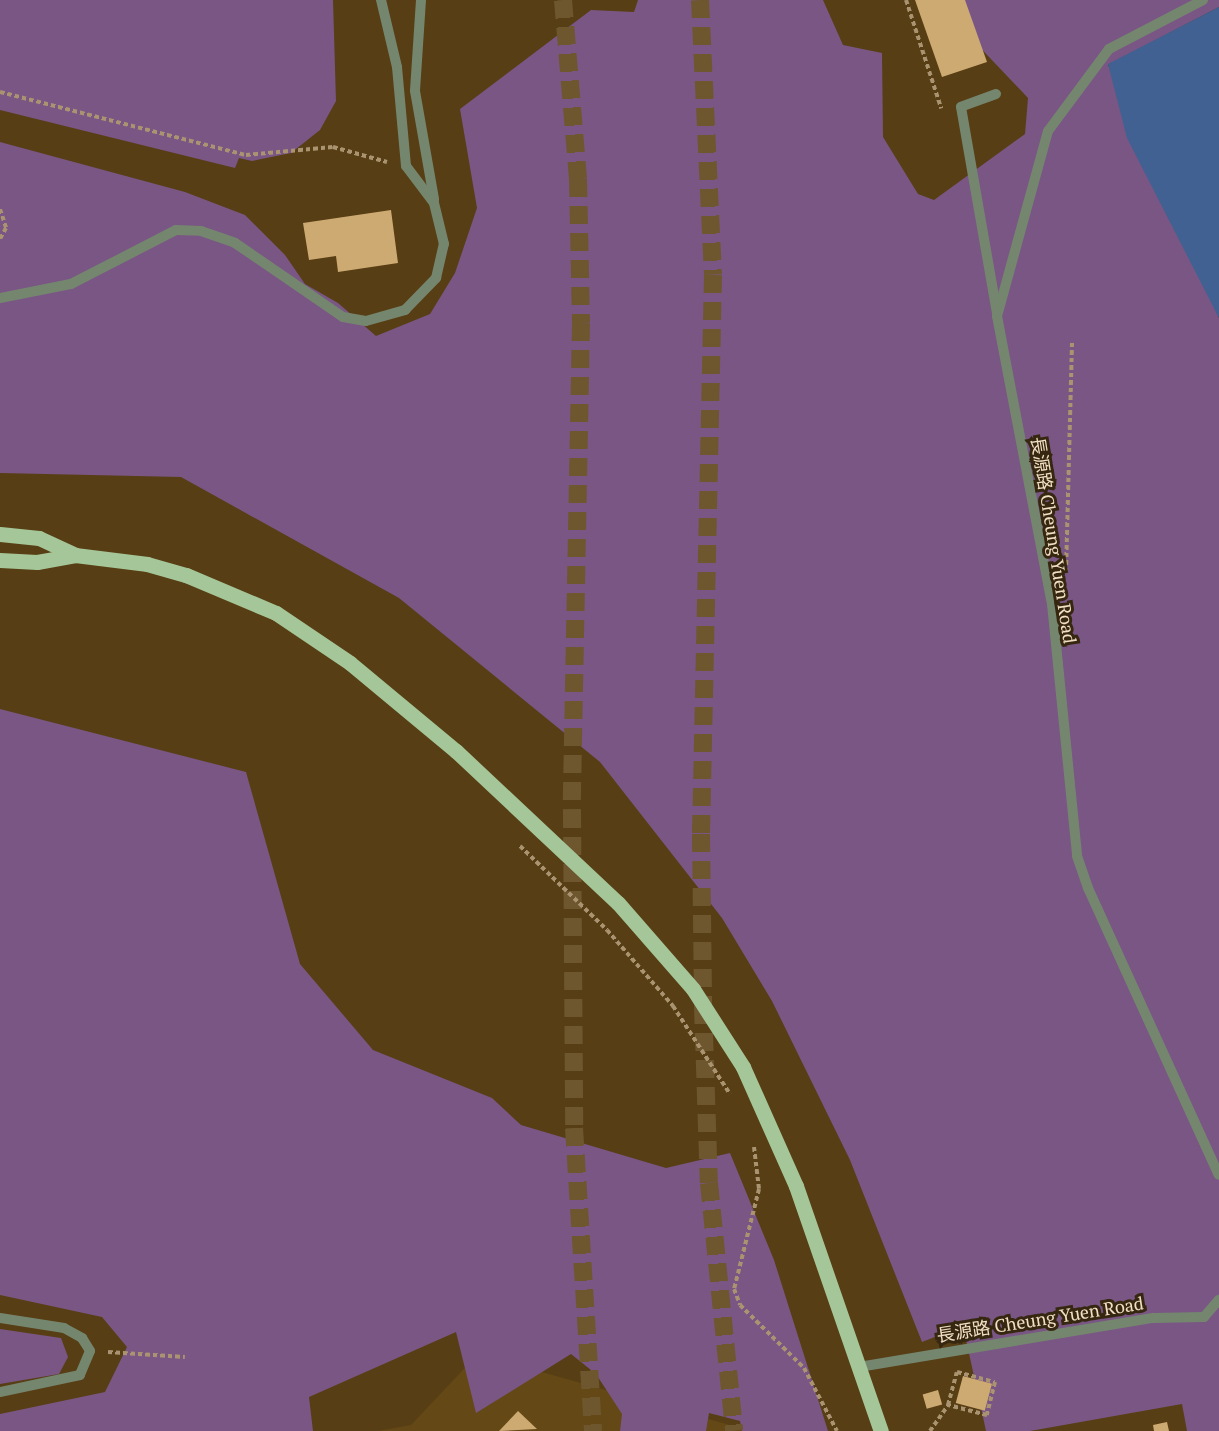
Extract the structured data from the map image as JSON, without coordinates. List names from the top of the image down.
{
  "streets": {
    "lane": ["長源路 Cheung Yuen Road"]
  }
}
